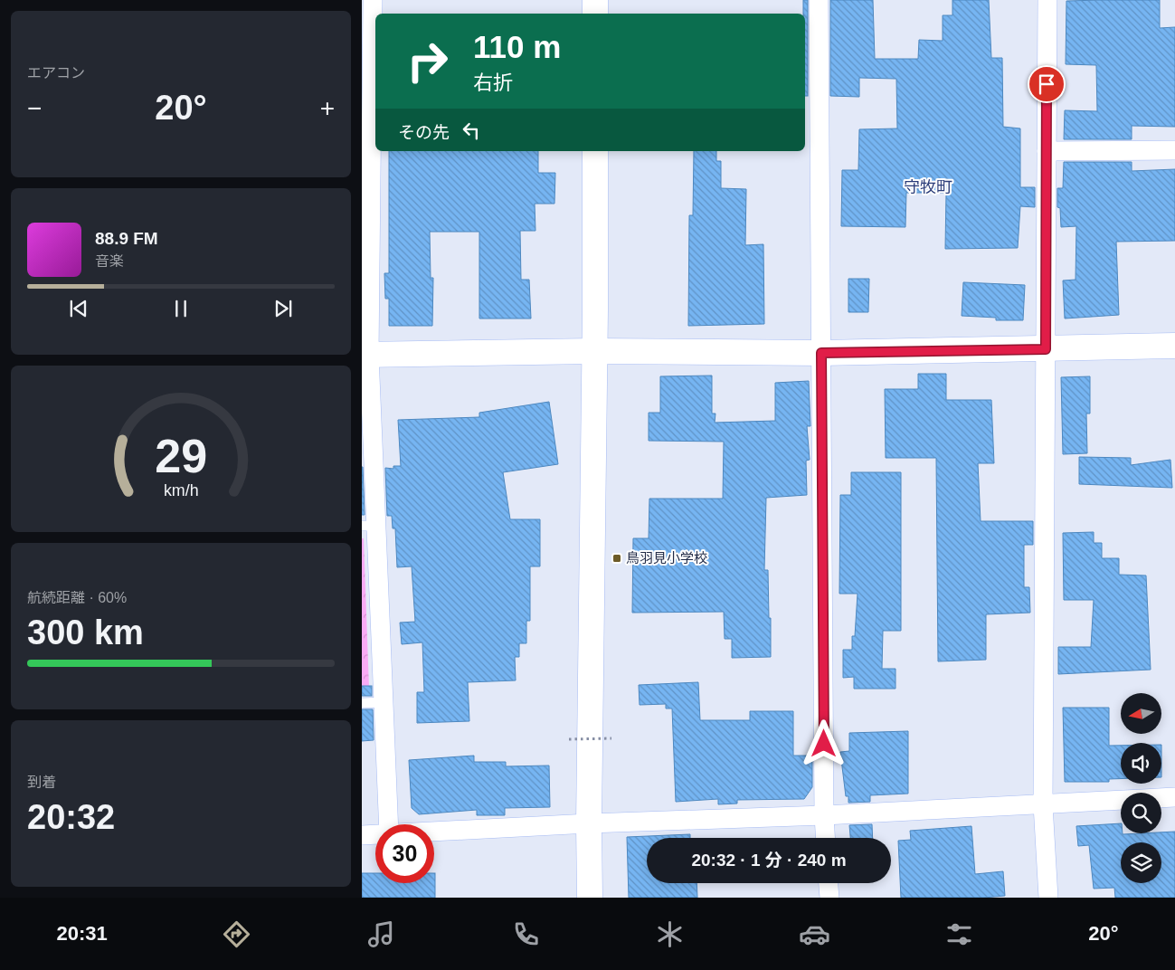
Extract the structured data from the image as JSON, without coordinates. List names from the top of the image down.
{
  "districts": ["守牧町"],
  "places": {
    "transit": ["鳥羽見小学校"]
  },
  "north": "left",
  "page": {
    "tile": [
      "エアコン",
      ["航続距離 · 60%", "300 km"],
      ["到着", "20:32"]
    ],
    "turn": ["110 m", "右折"],
    "heat": ["−", "20°", "+"],
    "then": "その先",
    "song": ["88.9 FM", "音楽"],
    "limit": "30",
    "trip": "20:32 · 1 分 · 240 m",
    "tabs": ["20:31", "20°"],
    "gauge": ["29", "km/h"]
  }
}
